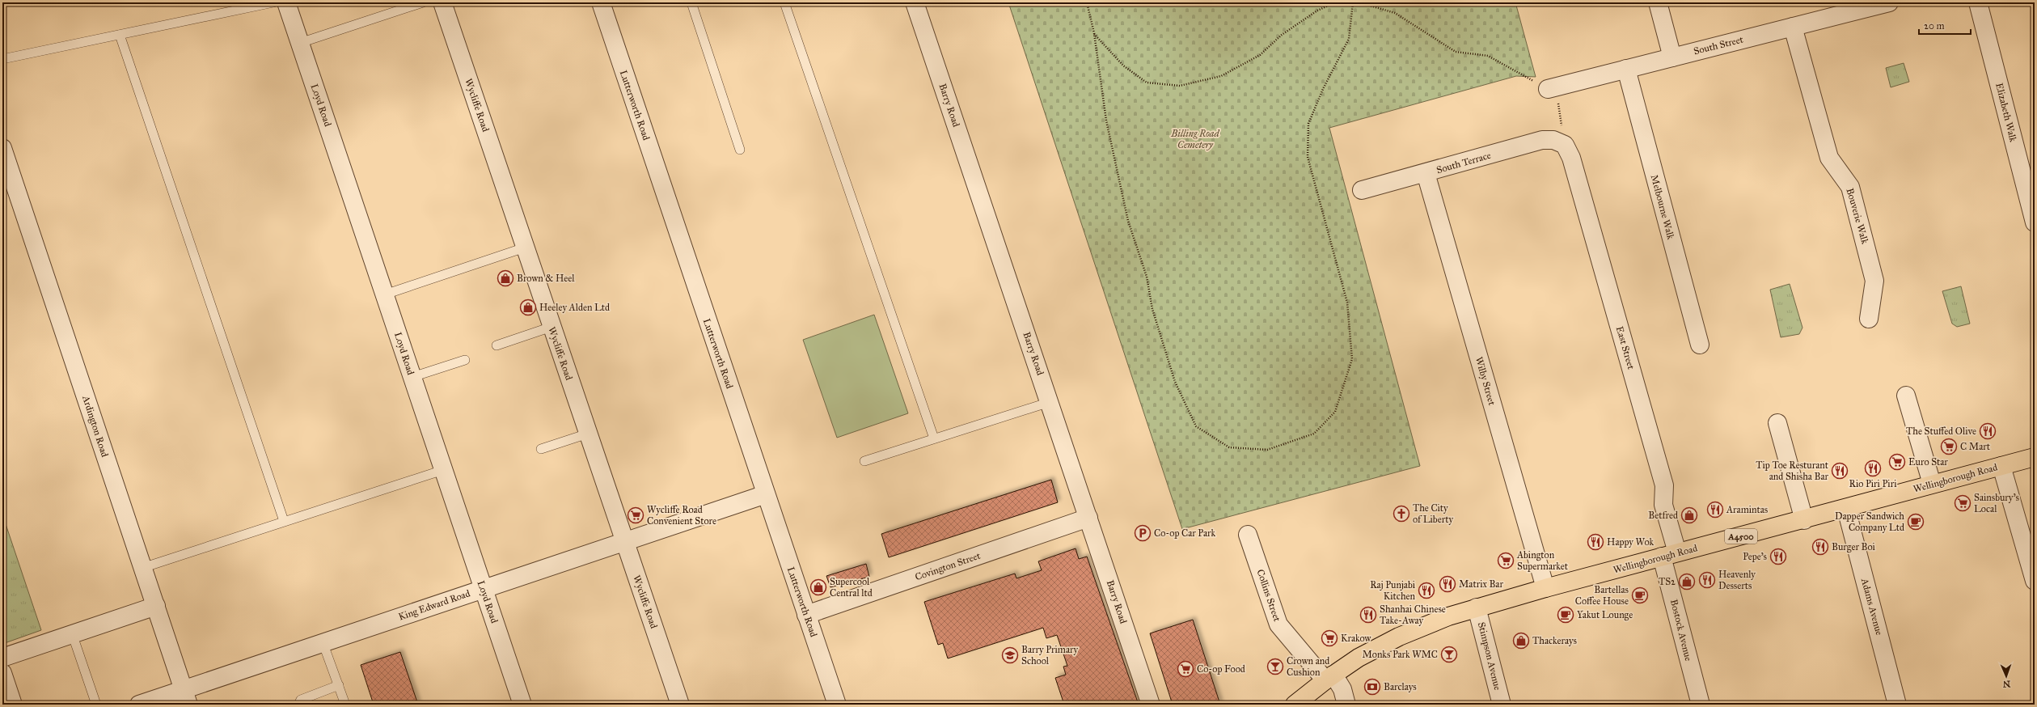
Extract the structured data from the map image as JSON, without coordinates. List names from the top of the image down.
{
  "streets": {
    "main road": ["Wellingborough Road", "A4500"],
    "street": [
      "South Street",
      "Loyd Road",
      "Wycliffe Road",
      "Lutterworth Road",
      "Barry Road",
      "Elizabeth Walk",
      "South Terrace",
      "Melbourne Walk",
      "Bouverie Walk",
      "East Street",
      "Wilby Street",
      "Ardington Road",
      "Covington Street",
      "Collins Street",
      "King Edward Road",
      "Adams Avenue",
      "Bostock Avenue",
      "Stimpson Avenue"
    ]
  },
  "crossings": [
    ["South Street", "Melbourne Walk"],
    ["South Street", "Bouverie Walk"],
    ["Loyd Road", "King Edward Road"],
    ["Wycliffe Road", "King Edward Road"],
    ["Lutterworth Road", "Covington Street"],
    ["Lutterworth Road", "King Edward Road"],
    ["Barry Road", "Covington Street"],
    ["South Terrace", "East Street"],
    ["South Terrace", "Wilby Street"],
    ["East Street", "Wellingborough Road"],
    ["East Street", "Bostock Avenue"],
    ["Wilby Street", "Wellingborough Road"],
    ["Ardington Road", "King Edward Road"],
    ["Wellingborough Road", "Collins Street"],
    ["Wellingborough Road", "Adams Avenue"],
    ["Wellingborough Road", "Bostock Avenue"],
    ["Wellingborough Road", "Stimpson Avenue"]
  ],
  "parks": ["Billing Road Cemetery"],
  "places": {
    "shop": [
      "Brown & Heel",
      "Heeley Alden Ltd",
      "Betfred",
      "TS2",
      "Supercool Central ltd",
      "Thackerays"
    ],
    "restaurant": [
      "The Stuffed Olive",
      "Rio Piri Piri",
      "Tip Toe Resturant and Shisha Bar",
      "Aramintas",
      "Happy Wok",
      "Burger Boi",
      "Pepe's",
      "Heavenly Desserts",
      "Matrix Bar",
      "Raj Punjabi Kitchen",
      "Shanhai Chinese Take-Away"
    ],
    "supermarket": [
      "C Mart",
      "Euro Star",
      "Sainsbury's Local",
      "Wycliffe Road Convenient Store",
      "Abington Supermarket",
      "Krakow",
      "Co-op Food"
    ],
    "church": ["The City of Liberty"],
    "cafe": ["Dapper Sandwich Company Ltd", "Bartellas Coffee House", "Yakut Lounge"],
    "parking": ["Co-op Car Park"],
    "bar": ["Monks Park WMC", "Crown and Cushion"],
    "school or university": ["Barry Primary School"],
    "bank": ["Barclays"]
  },
  "scale_bar": "20 m",
  "north": "bottom"
}
